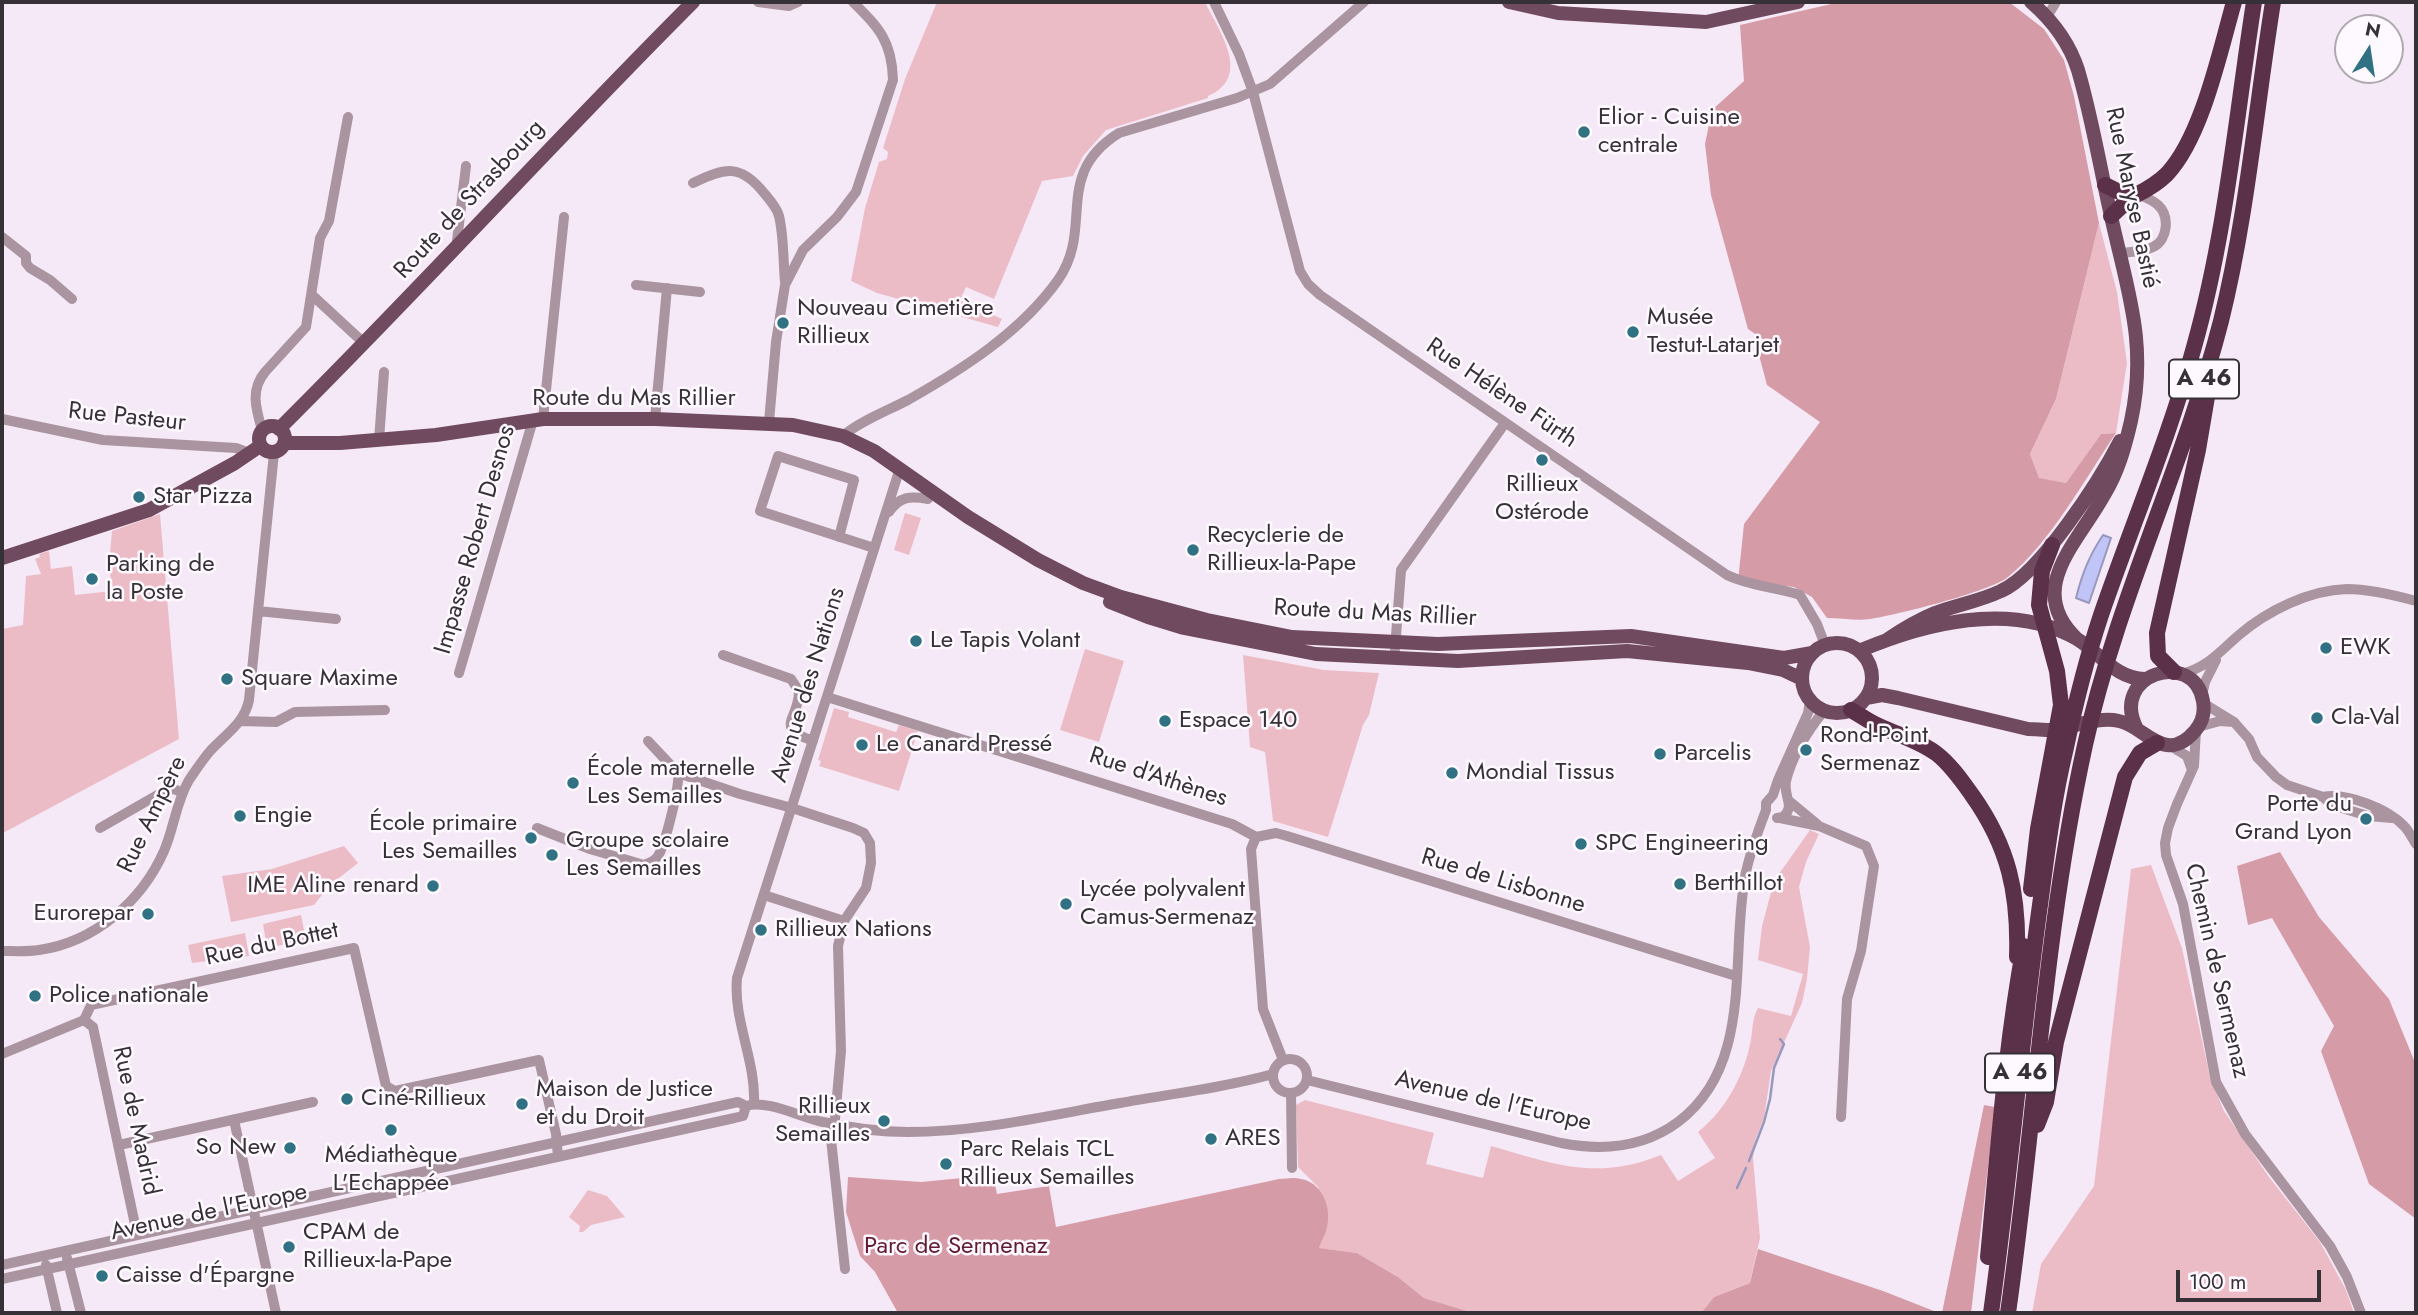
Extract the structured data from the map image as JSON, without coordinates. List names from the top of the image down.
{
  "streets": {
    "highway": ["A 46"],
    "main road": ["Rue Maryse Bastié", "Route de Strasbourg", "Route du Mas Rillier"],
    "street": [
      "Rue Hélène Fürth",
      "Rue Pasteur",
      "Impasse Robert Desnos",
      "Avenue des Nations",
      "Rue d'Athènes",
      "Rue Ampère",
      "Rue de Lisbonne",
      "Rue du Bottet",
      "Chemin de Sermenaz",
      "Avenue de l'Europe",
      "Rue de Madrid"
    ]
  },
  "crossings": [
    ["Rue Hélène Fürth", "Route du Mas Rillier"],
    ["Route du Mas Rillier", "Rue Pasteur"],
    ["Route du Mas Rillier", "Impasse Robert Desnos"],
    ["Route du Mas Rillier", "Avenue des Nations"],
    ["Route du Mas Rillier", "Rue Ampère"],
    ["Rue Pasteur", "Rue Ampère"],
    ["Avenue des Nations", "Rue d'Athènes"],
    ["Avenue des Nations", "Avenue de l'Europe"],
    ["Rue d'Athènes", "Rue de Lisbonne"],
    ["Rue de Lisbonne", "Avenue de l'Europe"],
    ["Rue du Bottet", "Avenue de l'Europe"],
    ["Rue du Bottet", "Rue de Madrid"],
    ["Avenue de l'Europe", "Rue de Madrid"]
  ],
  "parks": ["Parc de Sermenaz"],
  "places": [
    "Elior - Cuisine centrale",
    "Nouveau Cimetière Rillieux",
    "Musée Testut-Latarjet",
    "Rillieux Ostérode",
    "Star Pizza",
    "Recyclerie de Rillieux-la-Pape",
    "Parking de la Poste",
    "Le Tapis Volant",
    "EWK",
    "Square Maxime",
    "Cla-Val",
    "Espace 140",
    "Le Canard Pressé",
    "Rond-Point Sermenaz",
    "Parcelis",
    "Mondial Tissus",
    "École maternelle Les Semailles",
    "Engie",
    "Porte du Grand Lyon",
    "École primaire Les Semailles",
    "SPC Engineering",
    "Groupe scolaire Les Semailles",
    "Berthillot",
    "IME Aline renard",
    "Lycée polyvalent Camus-Sermenaz",
    "Eurorepar",
    "Rillieux Nations",
    "Police nationale",
    "Ciné-Rillieux",
    "Maison de Justice et du Droit",
    "Rillieux Semailles",
    "Médiathèque L'Echappée",
    "ARES",
    "So New",
    "Parc Relais TCL Rillieux Semailles",
    "CPAM de Rillieux-la-Pape",
    "Caisse d'Épargne"
  ],
  "scale_bar": "100 m",
  "north": "top"
}
